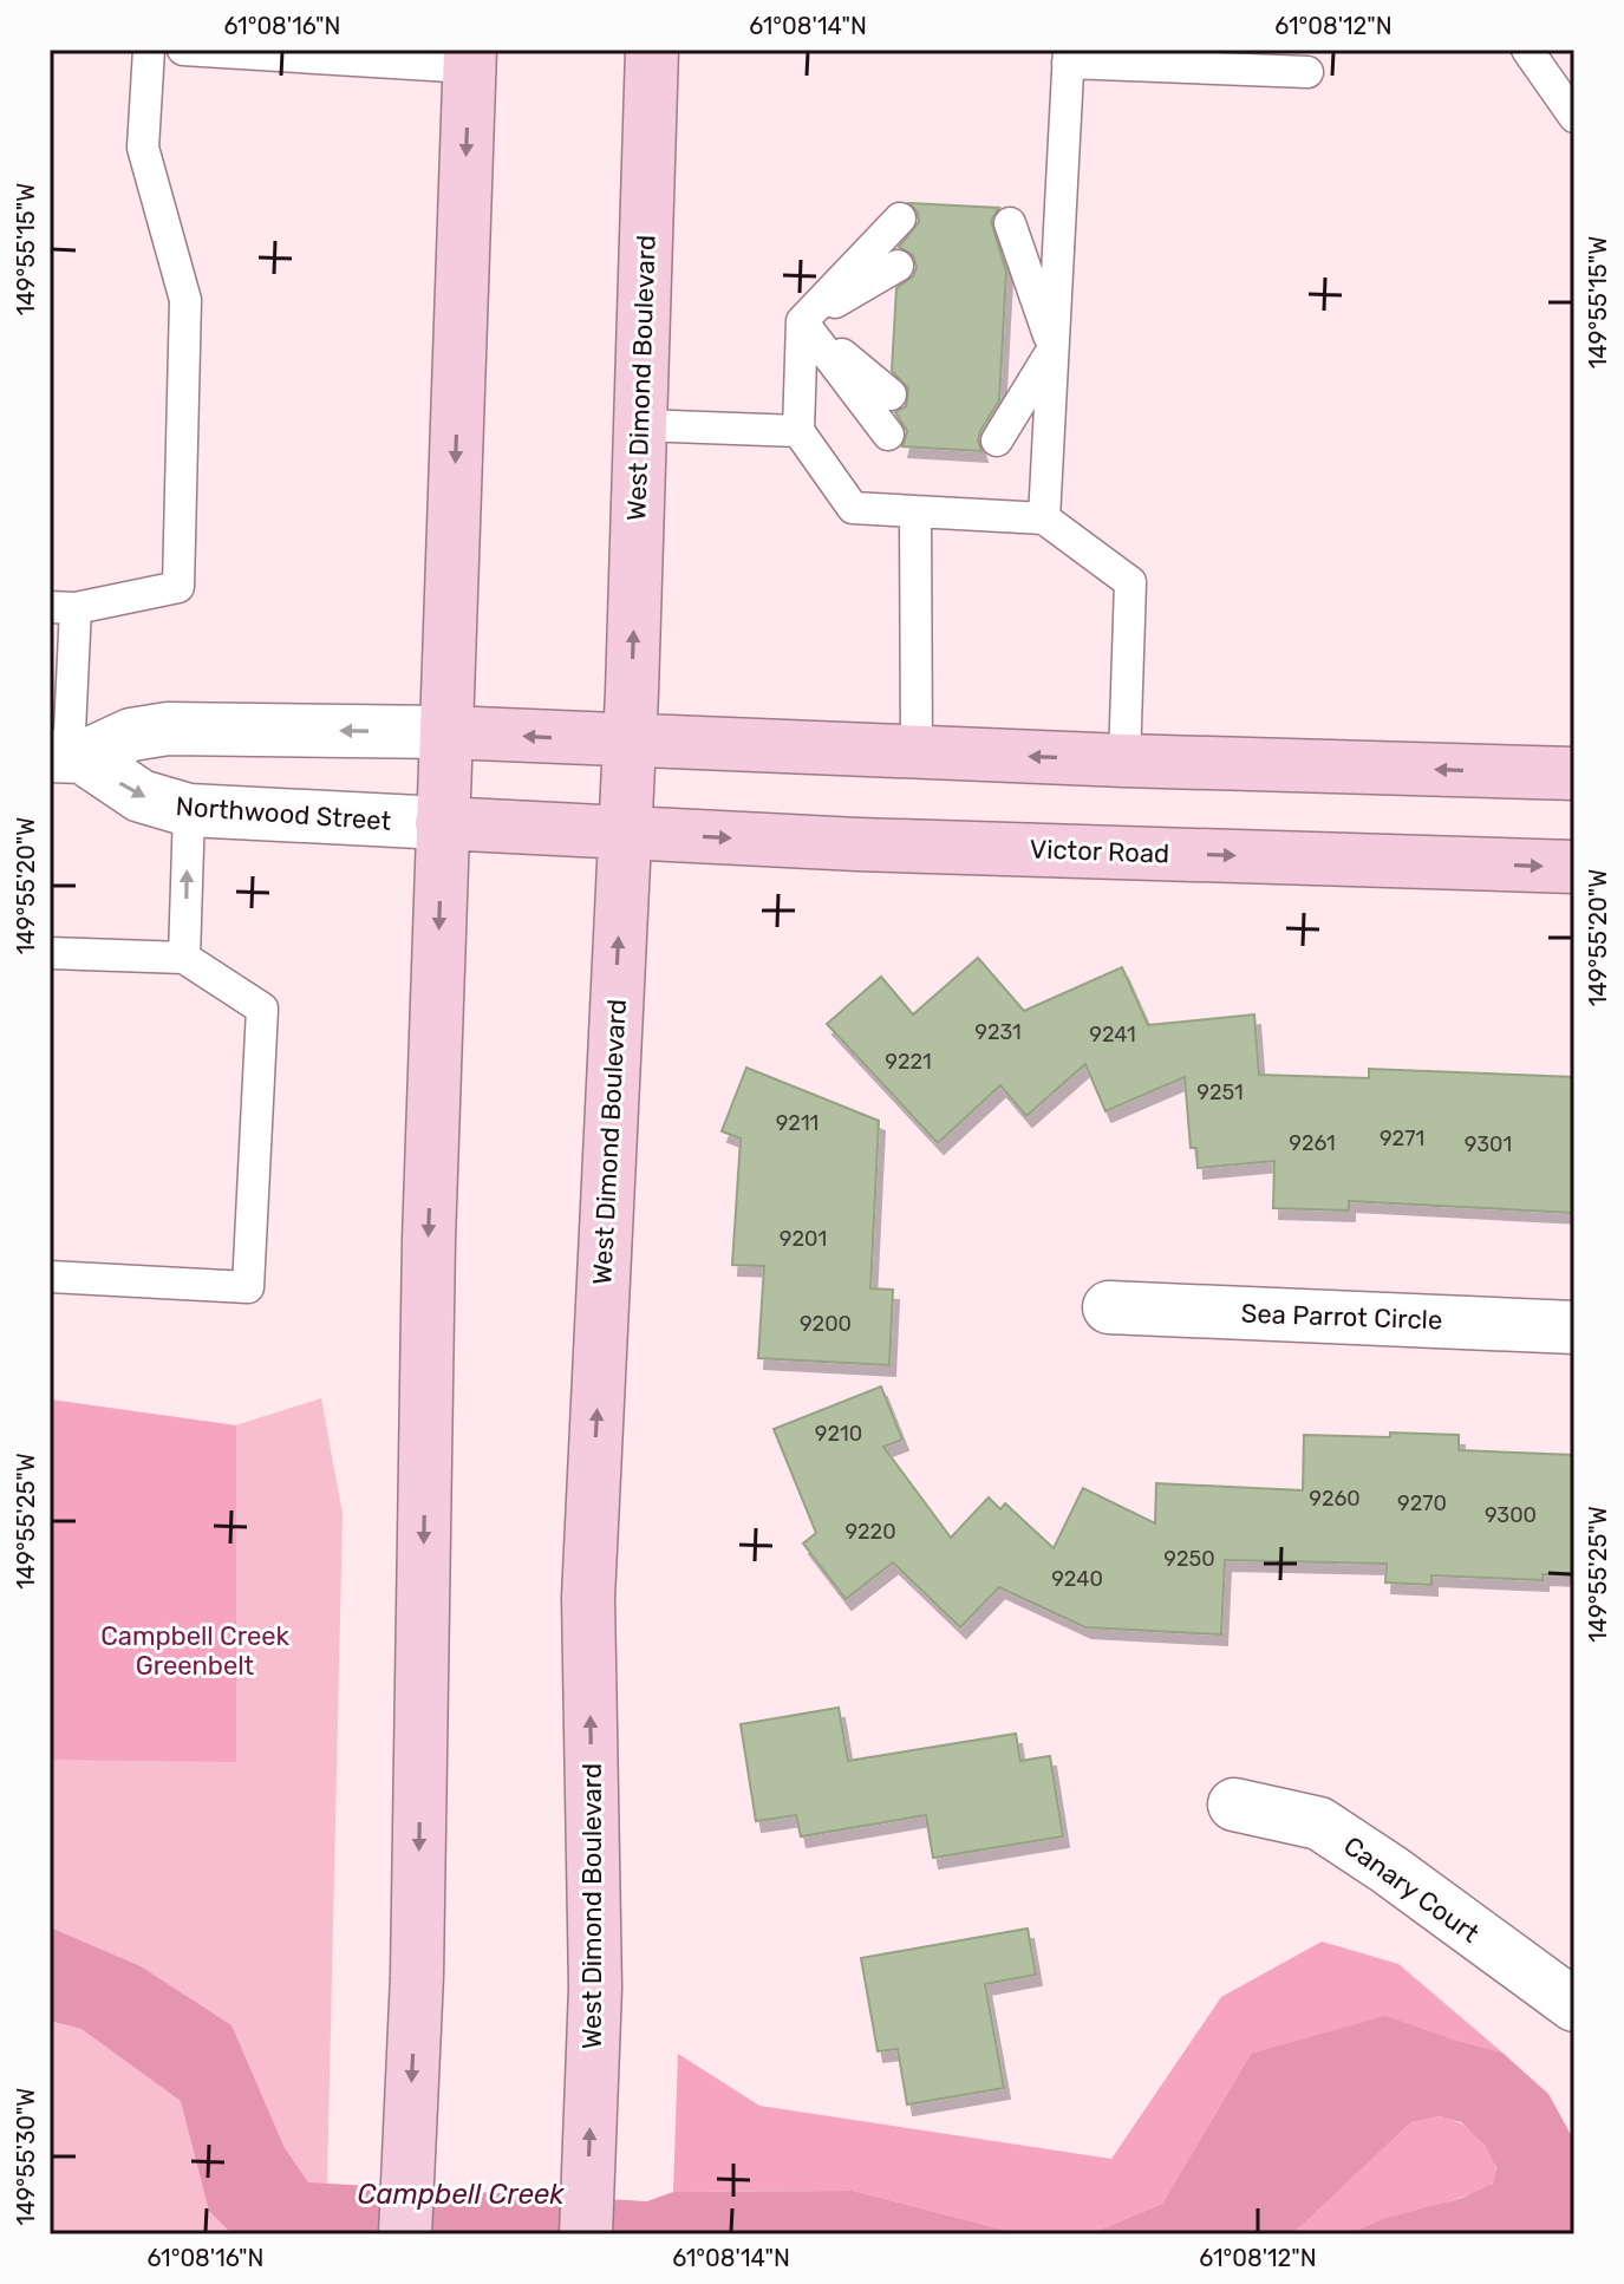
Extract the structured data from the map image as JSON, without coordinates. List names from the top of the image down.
{
  "streets": {
    "main road": ["West Dimond Boulevard", "Victor Road"],
    "street": ["Northwood Street", "Sea Parrot Circle", "Canary Court"]
  },
  "crossings": [
    ["West Dimond Boulevard", "Victor Road"],
    ["Northwood Street", "Victor Road"]
  ],
  "water": ["Campbell Creek"],
  "parks": ["Campbell Creek Greenbelt"],
  "house_numbers": [
    "9231",
    "9241",
    "9221",
    "9251",
    "9211",
    "9271",
    "9261",
    "9301",
    "9201",
    "9200",
    "9210",
    "9260",
    "9270",
    "9300",
    "9220",
    "9250",
    "9240"
  ],
  "coordinates": [
    "61°08'16\"N",
    "61°08'14\"N",
    "61°08'12\"N",
    "149°55'15\"W",
    "149°55'20\"W",
    "149°55'25\"W",
    "149°55'30\"W"
  ]
}
